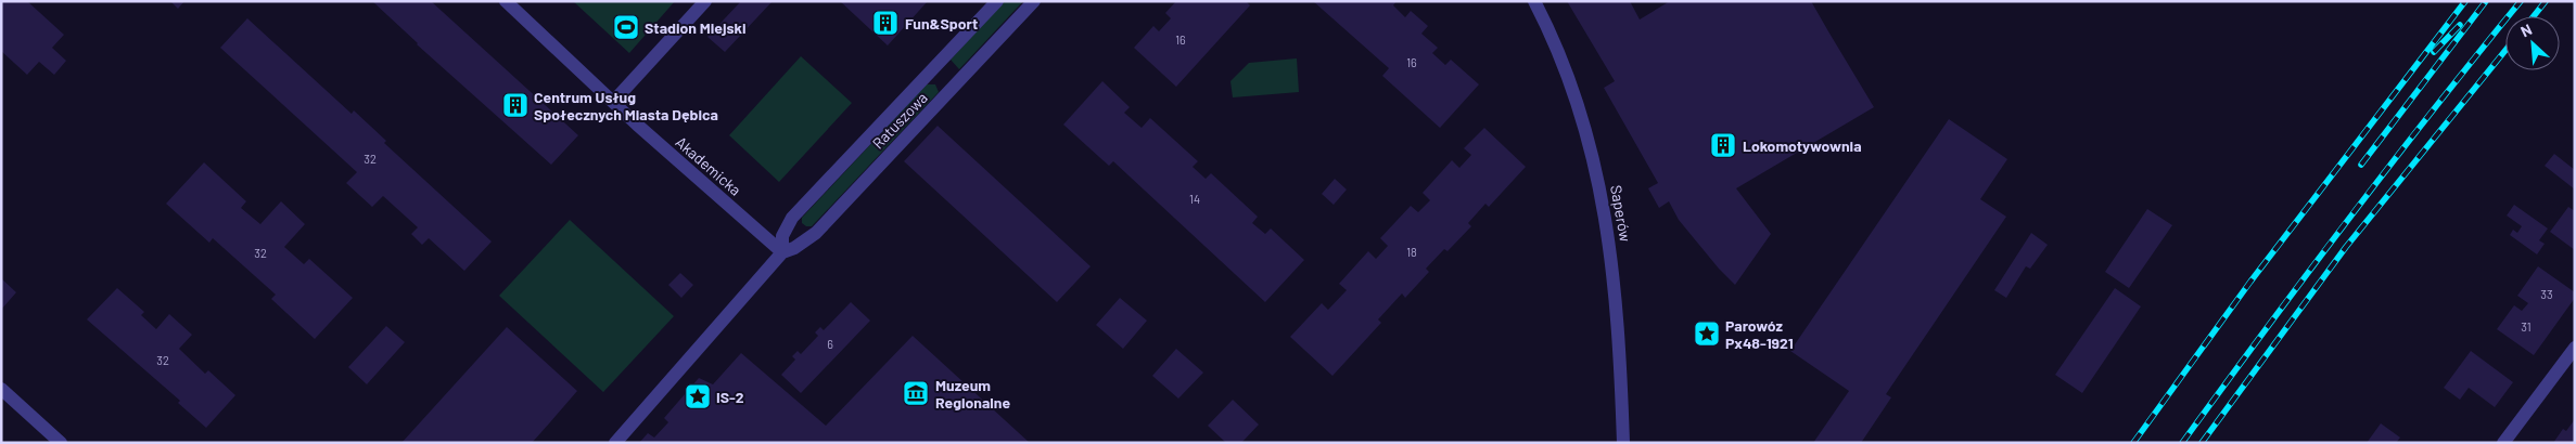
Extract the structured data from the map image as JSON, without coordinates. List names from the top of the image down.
{
  "streets": {
    "street": ["Ratuszowa", "Akademicka", "Saperów"]
  },
  "crossings": [
    ["Ratuszowa", "Akademicka"]
  ],
  "places": {
    "building": ["Fun&Sport", "Centrum Usług Społecznych Miasta Dębica", "Lokomotywownia"],
    "sports": ["Stadion Miejski"],
    "place": ["Parowóz Px48-1921", "IS-2"],
    "museum": ["Muzeum Regionalne"]
  },
  "house_numbers": [
    "16",
    "16",
    "32",
    "14",
    "18",
    "32",
    "33",
    "31",
    "6",
    "32"
  ],
  "north": "top left"
}
